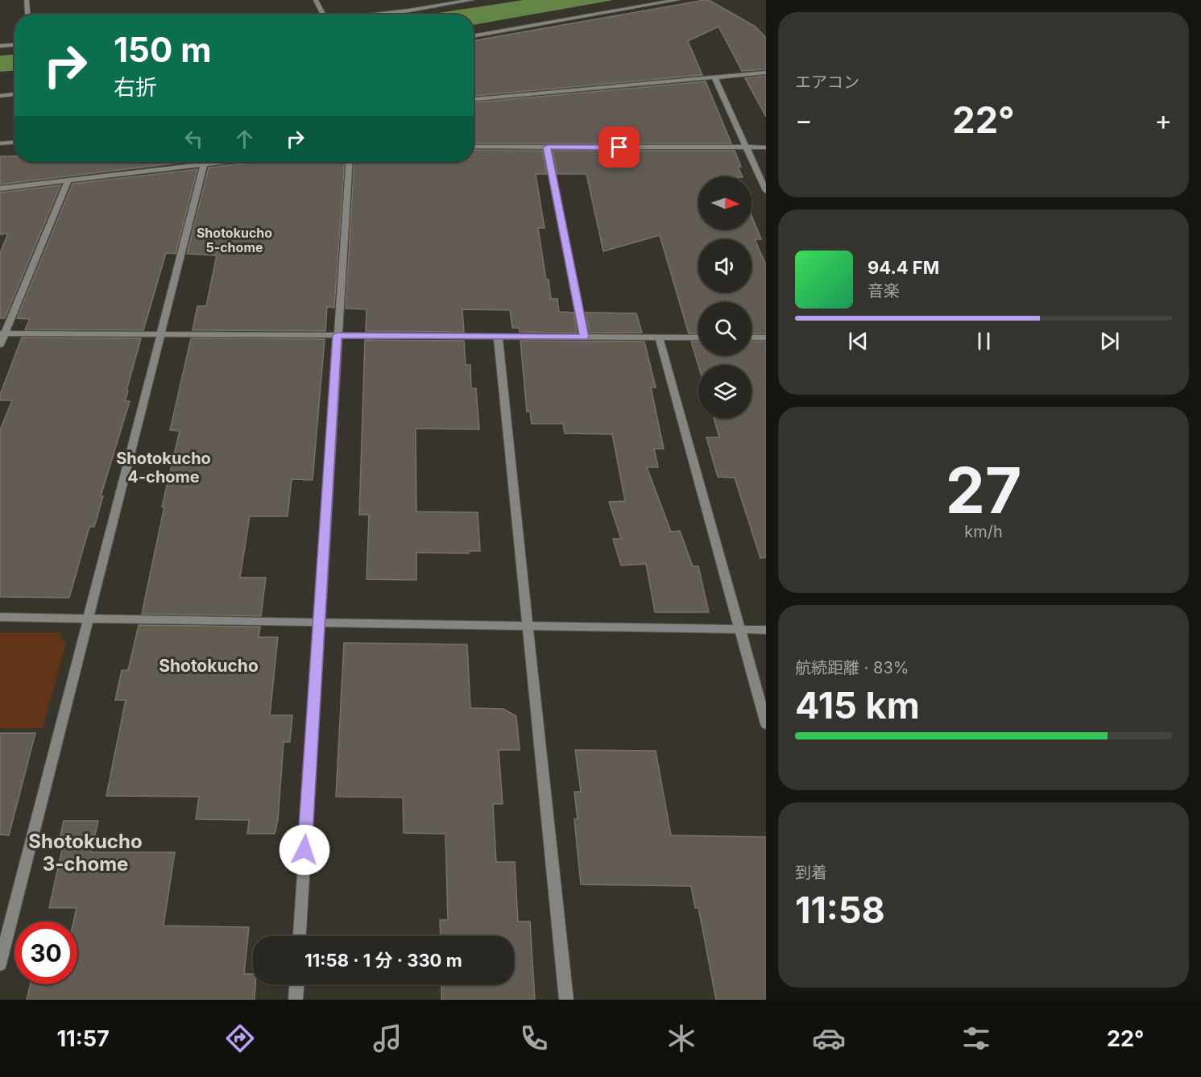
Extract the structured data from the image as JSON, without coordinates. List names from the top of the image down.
{
  "districts": [
    "Shotokucho 5-chome",
    "Shotokucho 4-chome",
    "Shotokucho",
    "Shotokucho 3-chome"
  ],
  "north": "right",
  "page": {
    "tile": [
      "エアコン",
      ["27", "km/h"],
      ["航続距離 · 83%", "415 km"],
      ["到着", "11:58"]
    ],
    "turn": ["150 m", "右折"],
    "heat": ["−", "22°", "+"],
    "song": ["94.4 FM", "音楽"],
    "limit": "30",
    "trip": "11:58 · 1 分 · 330 m",
    "tabs": ["11:57", "22°"]
  }
}
